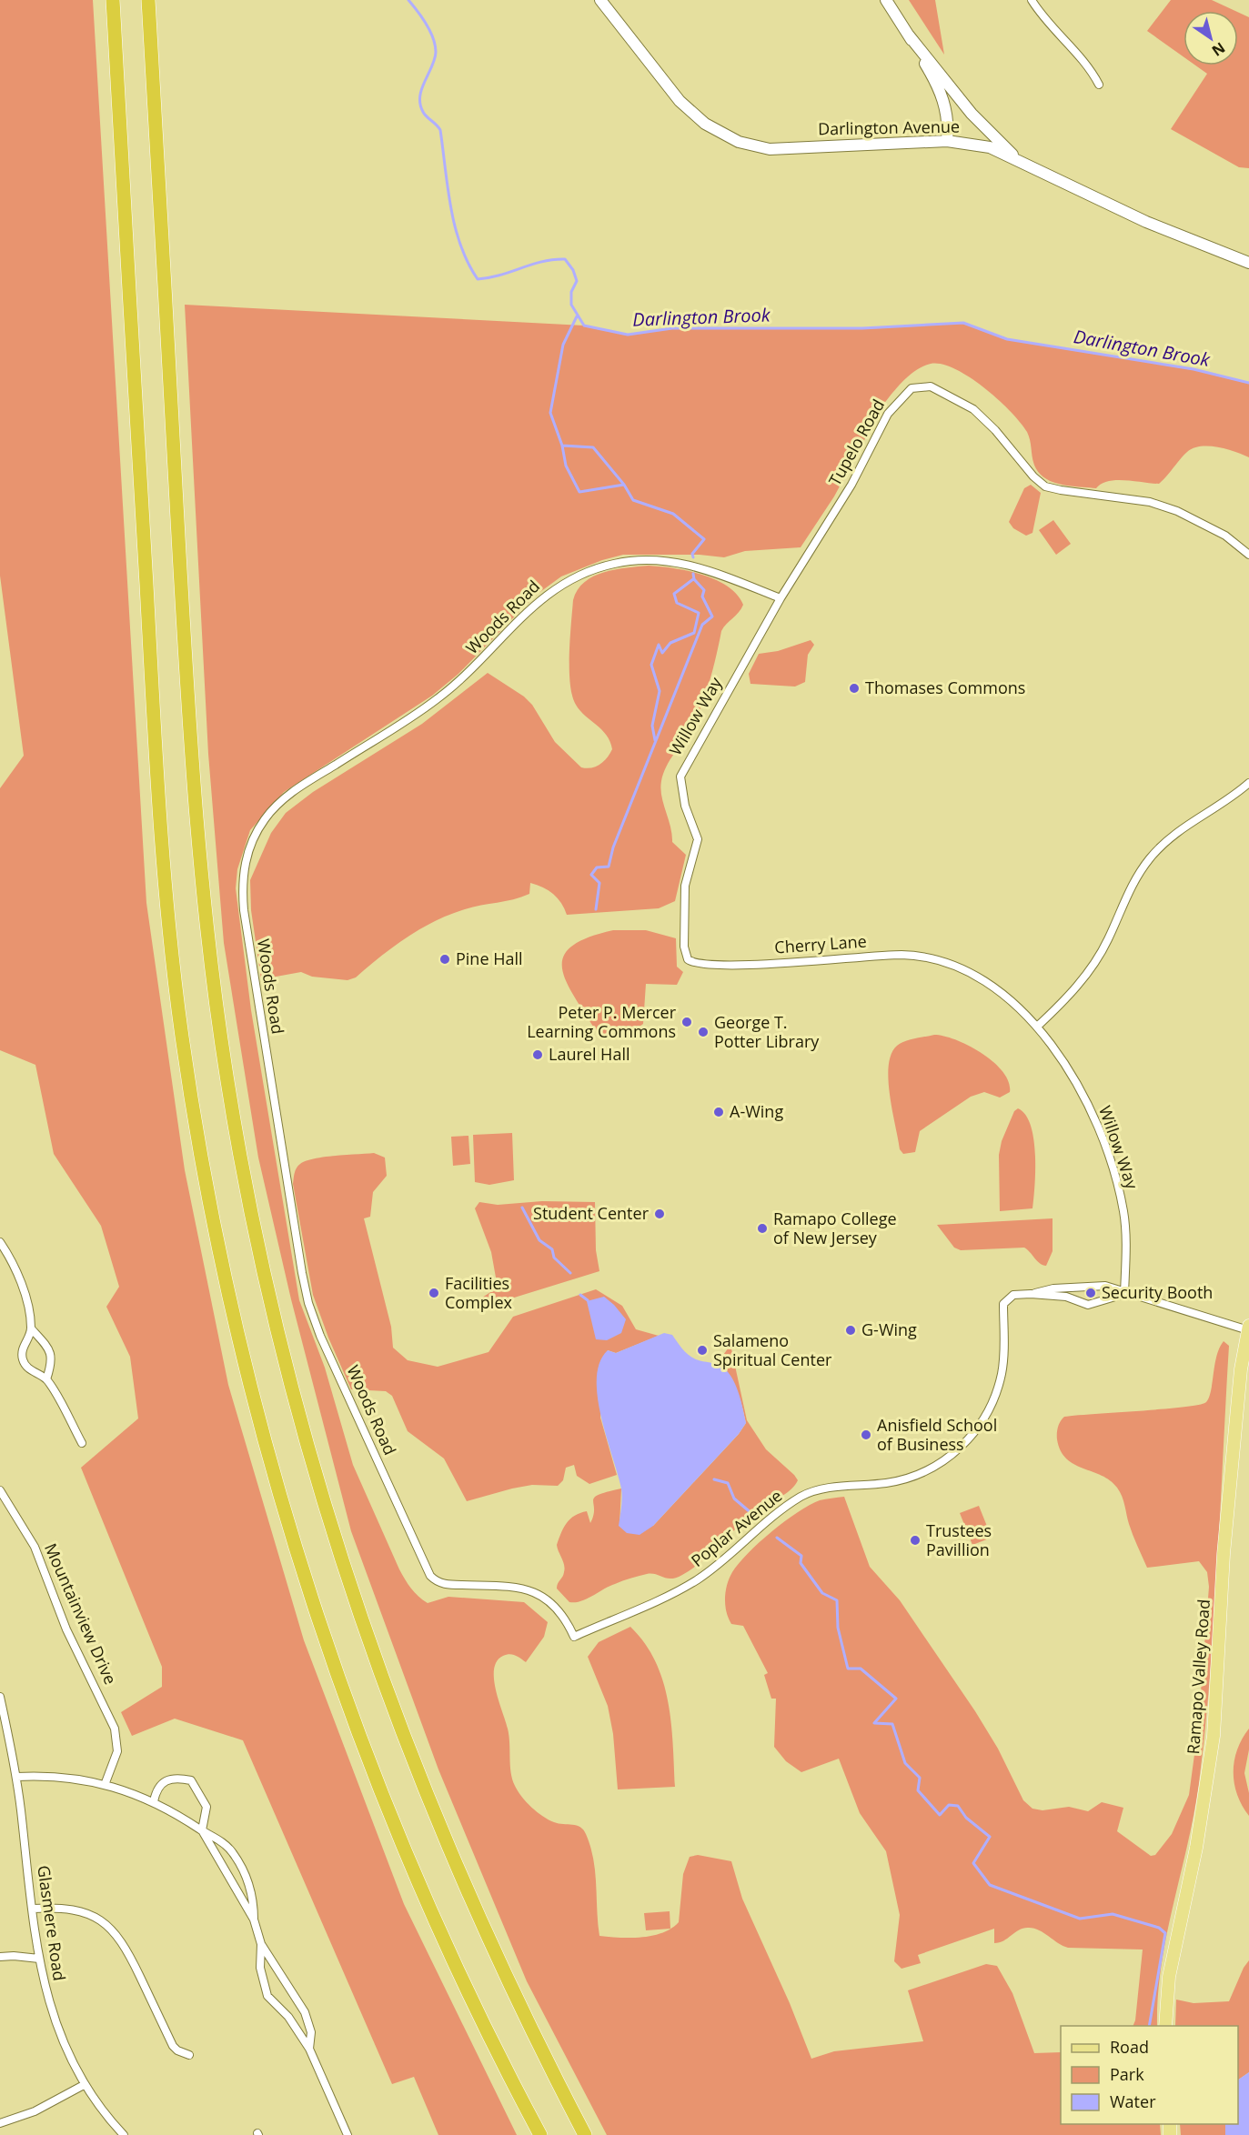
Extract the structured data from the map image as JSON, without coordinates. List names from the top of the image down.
{
  "streets": {
    "main road": ["Darlington Avenue", "Ramapo Valley Road"],
    "street": [
      "Tupelo Road",
      "Woods Road",
      "Willow Way",
      "Cherry Lane",
      "Poplar Avenue",
      "Mountainview Drive",
      "Glasmere Road"
    ]
  },
  "crossings": [
    ["Tupelo Road", "Woods Road"],
    ["Tupelo Road", "Willow Way"],
    ["Woods Road", "Willow Way"],
    ["Woods Road", "Poplar Avenue"],
    ["Willow Way", "Cherry Lane"],
    ["Willow Way", "Poplar Avenue"],
    ["Poplar Avenue", "Ramapo Valley Road"]
  ],
  "water": ["Darlington Brook"],
  "places": [
    "Thomases Commons",
    "Pine Hall",
    "Peter P. Mercer Learning Commons",
    "George T. Potter Library",
    "Laurel Hall",
    "A-Wing",
    "Student Center",
    "Ramapo College of New Jersey",
    "Facilities Complex",
    "Security Booth",
    "G-Wing",
    "Salameno Spiritual Center",
    "Anisfield School of Business",
    "Trustees Pavillion"
  ],
  "legend": ["Road", "Park", "Water"],
  "north": "bottom right"
}
